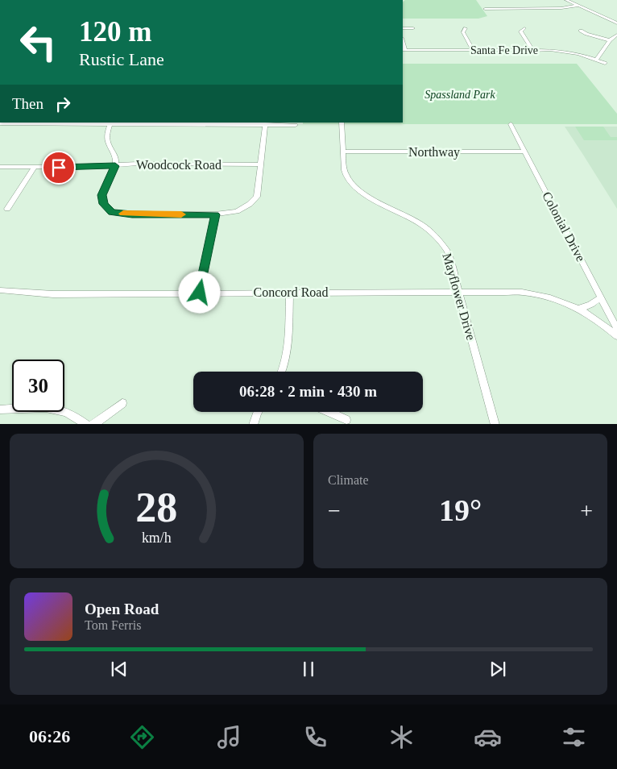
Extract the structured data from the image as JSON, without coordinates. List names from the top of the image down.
{
  "streets": {
    "street": [
      "Santa Fe Drive",
      "Northway",
      "Woodcock Road",
      "Colonial Drive",
      "Concord Road",
      "Mayflower Drive"
    ]
  },
  "crossings": [
    ["Northway", "Colonial Drive"],
    ["Northway", "Mayflower Drive"],
    ["Concord Road", "Mayflower Drive"]
  ],
  "parks": ["Spassland Park"],
  "page": {
    "turn": ["120 m", "Rustic Lane"],
    "then": "Then",
    "limit": "30",
    "trip": "06:28 · 2 min · 430 m",
    "tile": "Climate",
    "heat": ["−", "19°", "+"],
    "song": ["Open Road", "Tom Ferris"],
    "tabs": "06:26",
    "gauge": ["28", "km/h"]
  }
}
